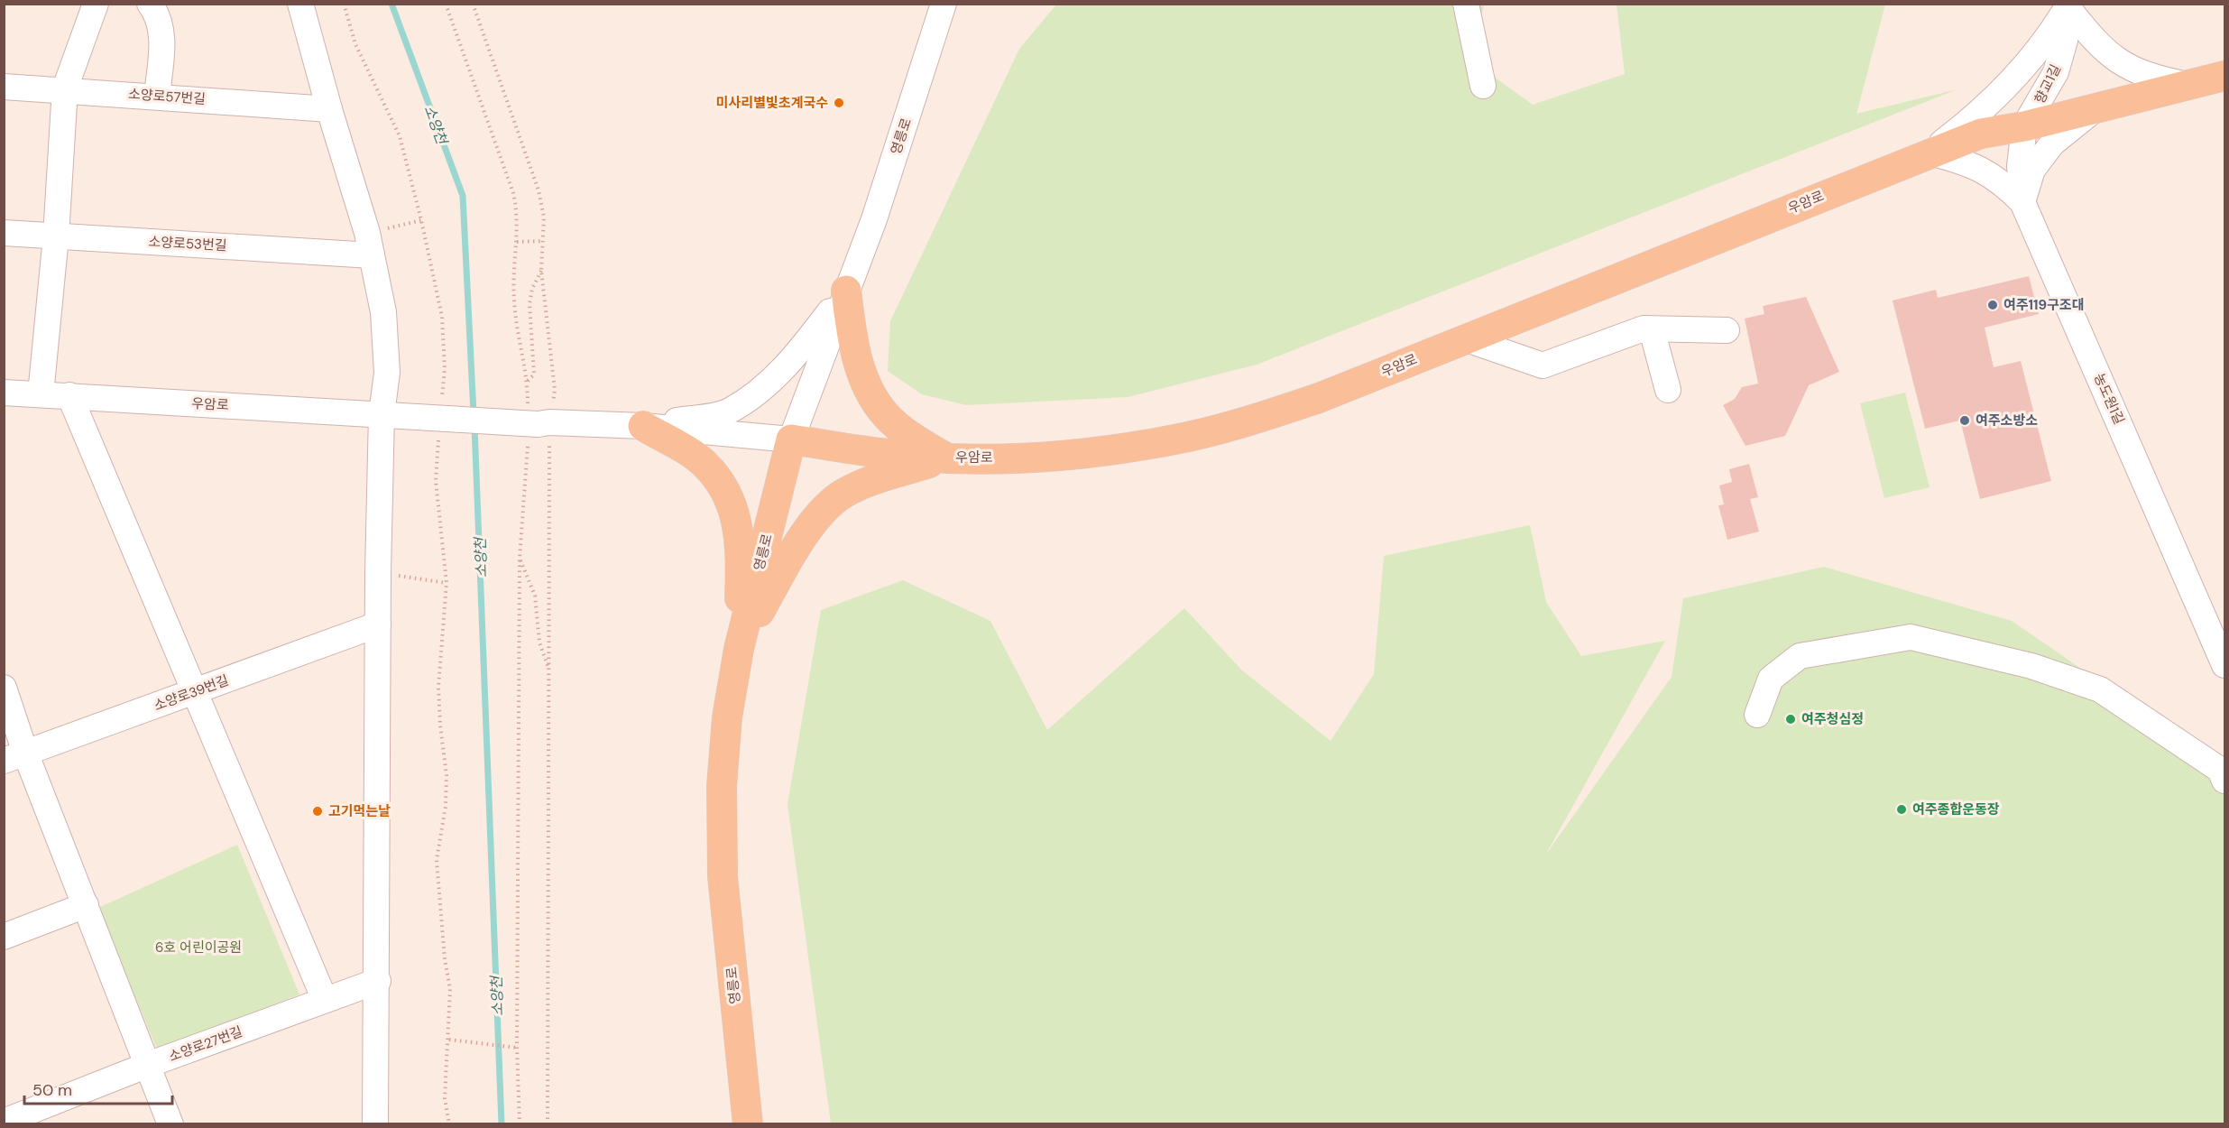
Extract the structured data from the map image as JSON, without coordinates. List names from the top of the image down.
{
  "streets": {
    "main road": ["영릉로", "우암로"],
    "street": [
      "향교1길",
      "소양로57번길",
      "소양로53번길",
      "농도원1길",
      "소양로39번길",
      "소양로27번길"
    ]
  },
  "crossings": [
    ["향교1길", "우암로"],
    ["향교1길", "농도원1길"],
    ["영릉로", "우암로"],
    ["우암로", "농도원1길"]
  ],
  "water": ["소양천"],
  "parks": ["6호 어린이공원"],
  "places": [
    "미사리별빛초계국수",
    "여주119구조대",
    "여주소방소",
    "여주청심정",
    "여주종합운동장",
    "고기먹는날"
  ],
  "scale_bar": "50 m"
}
